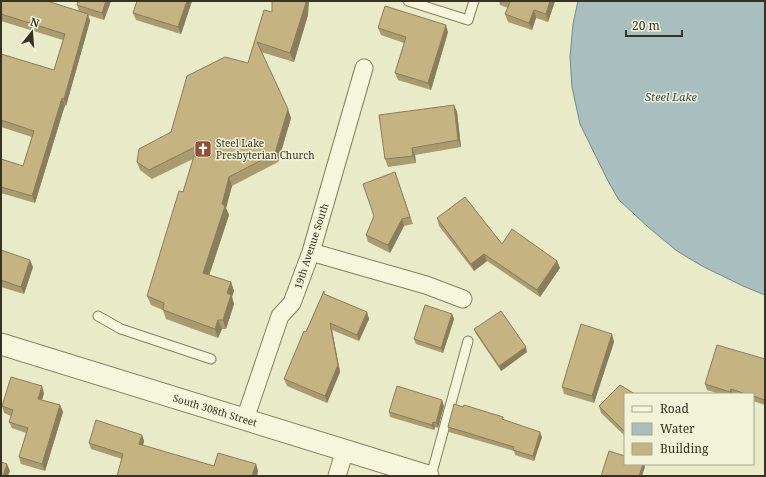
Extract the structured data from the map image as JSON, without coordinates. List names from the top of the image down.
{
  "streets": {
    "street": ["19th Avenue South", "South 308th Street"]
  },
  "crossings": [
    ["19th Avenue South", "South 308th Street"]
  ],
  "water": ["Steel Lake"],
  "places": {
    "church": ["Steel Lake Presbyterian Church"]
  },
  "legend": ["Road", "Water", "Building"],
  "scale_bar": "20 m",
  "north": "top"
}
